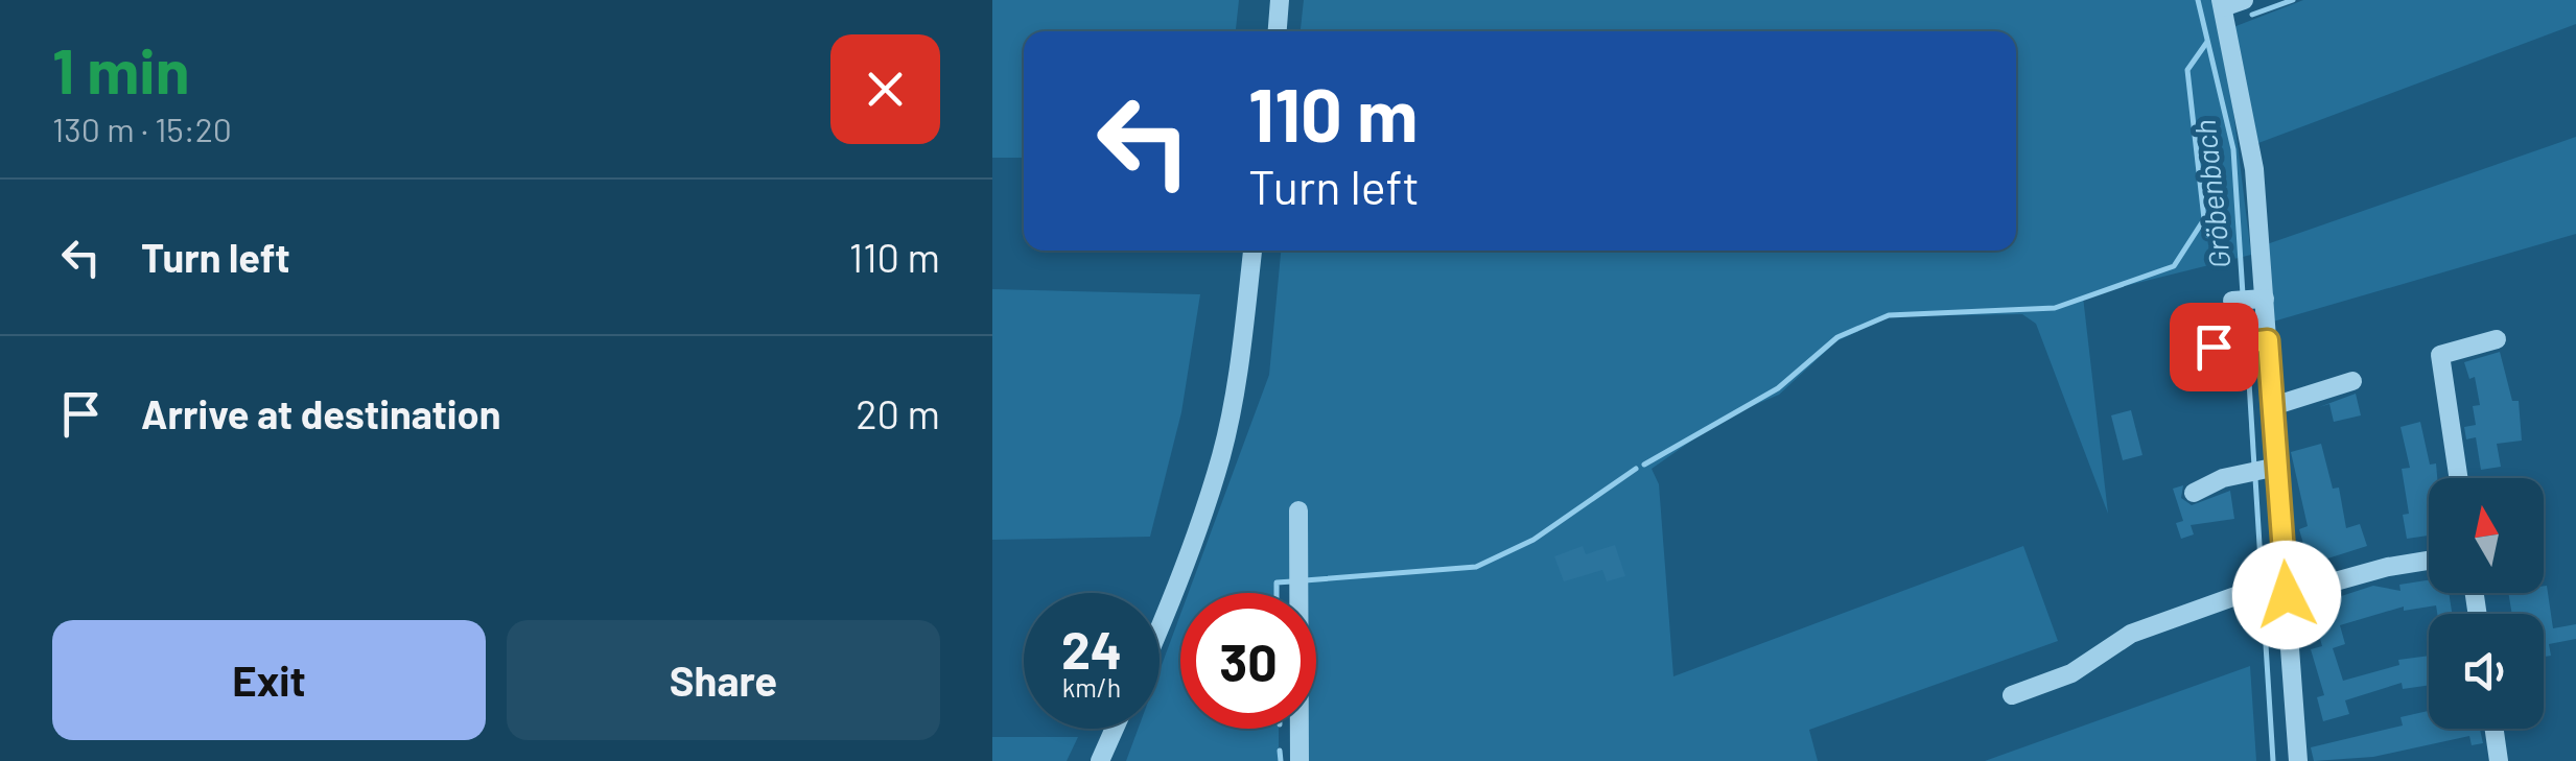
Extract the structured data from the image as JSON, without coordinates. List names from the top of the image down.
{
  "water": ["Gröbenbach"],
  "north": "top",
  "page": {
    "heading": ["1 min", "130 m · 15:20"],
    "turn": ["110 m", "Turn left"],
    "list": [
      {
        "name": "Turn left",
        "value": "110 m"
      },
      {
        "name": "Arrive at destination",
        "value": "20 m"
      }
    ],
    "speed": "24 km/h",
    "limit": "30",
    "buttons": ["Exit", "Share"]
  }
}
